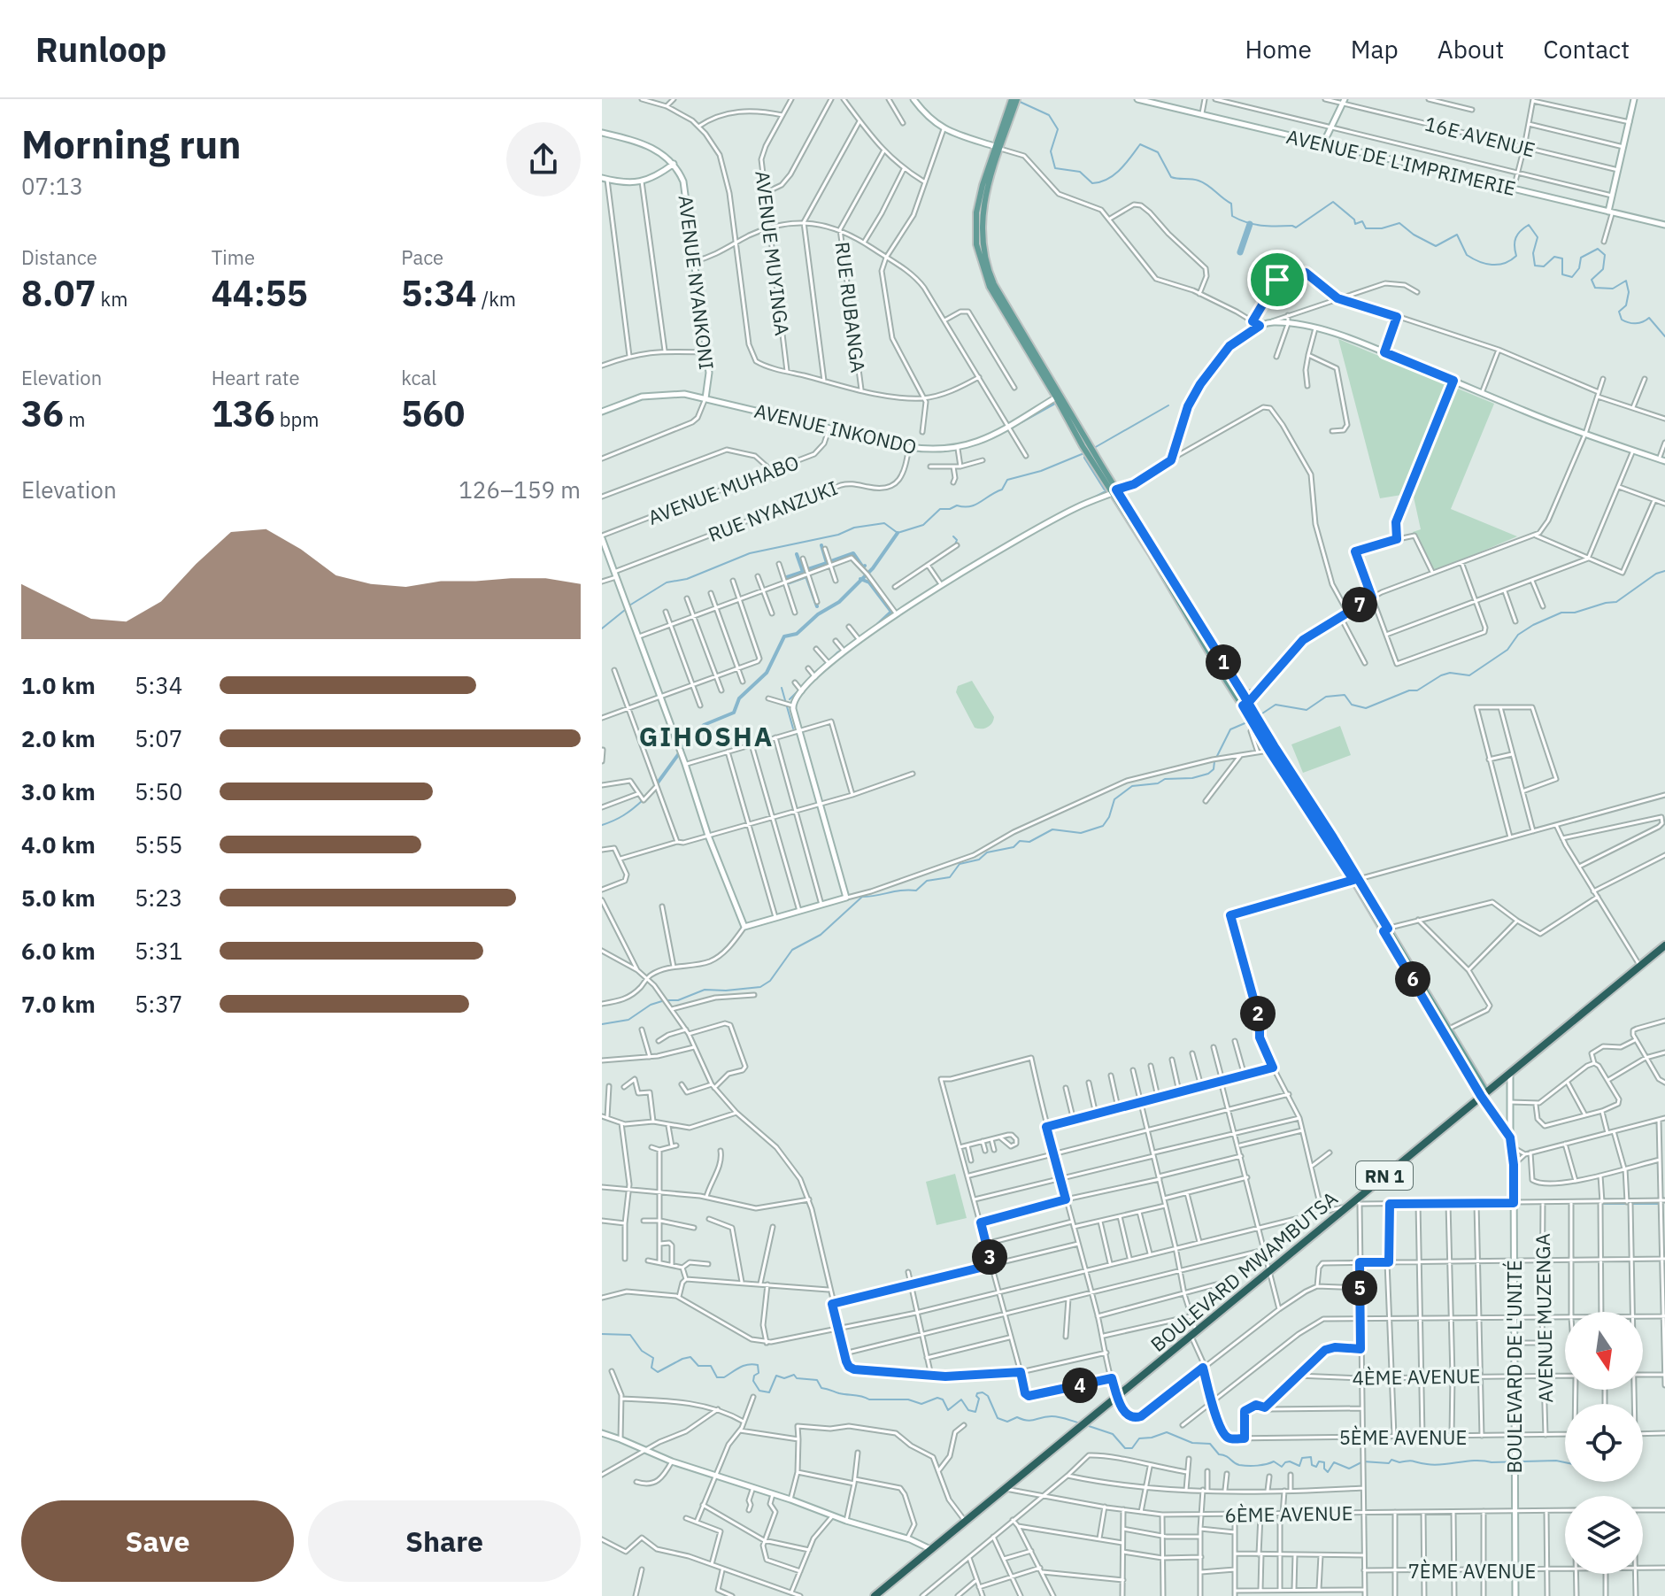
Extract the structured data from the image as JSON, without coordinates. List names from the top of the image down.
{
  "streets": {
    "highway": ["RN 1", "BOULEVARD MWAMBUTSA"],
    "street": [
      "16E AVENUE",
      "AVENUE DE L'IMPRIMERIE",
      "AVENUE MUYINGA",
      "AVENUE NYANKONI",
      "RUE RUBANGA",
      "AVENUE INKONDO",
      "AVENUE MUHABO",
      "RUE NYANZUKI",
      "AVENUE MUZENGA",
      "BOULEVARD DE L'UNITÉ",
      "4ÈME AVENUE",
      "5ÈME AVENUE",
      "6ÈME AVENUE",
      "7ÈME AVENUE"
    ]
  },
  "crossings": [
    ["AVENUE NYANKONI", "AVENUE INKONDO"],
    ["AVENUE INKONDO", "AVENUE MUHABO"],
    ["AVENUE INKONDO", "RUE NYANZUKI"],
    ["BOULEVARD MWAMBUTSA", "BOULEVARD DE L'UNITÉ"],
    ["BOULEVARD MWAMBUTSA", "6ÈME AVENUE"],
    ["AVENUE MUZENGA", "4ÈME AVENUE"],
    ["AVENUE MUZENGA", "5ÈME AVENUE"],
    ["BOULEVARD DE L'UNITÉ", "4ÈME AVENUE"],
    ["BOULEVARD DE L'UNITÉ", "5ÈME AVENUE"],
    ["BOULEVARD DE L'UNITÉ", "6ÈME AVENUE"],
    ["BOULEVARD DE L'UNITÉ", "7ÈME AVENUE"]
  ],
  "districts": ["GIHOSHA"],
  "north": "bottom",
  "page": {
    "header": "Runloop",
    "nav": [
      "Home",
      "Map",
      "About",
      "Contact"
    ],
    "heading": ["Morning run", "07:13"],
    "stats": [
      ["Distance", "8.07 km"],
      ["Time", "44:55"],
      ["Pace", "5:34 /km"],
      ["Elevation", "36 m"],
      ["Heart rate", "136 bpm"],
      ["kcal", "560"]
    ],
    "chart": ["Elevation", "126–159 m"],
    "pins": [
      "7",
      "1",
      "6",
      "2",
      "3",
      "5",
      "4"
    ],
    "list": [
      {
        "name": "1.0 km",
        "note": "5:34"
      },
      {
        "name": "2.0 km",
        "note": "5:07"
      },
      {
        "name": "3.0 km",
        "note": "5:50"
      },
      {
        "name": "4.0 km",
        "note": "5:55"
      },
      {
        "name": "5.0 km",
        "note": "5:23"
      },
      {
        "name": "6.0 km",
        "note": "5:31"
      },
      {
        "name": "7.0 km",
        "note": "5:37"
      }
    ],
    "buttons": ["Save", "Share"]
  }
}
